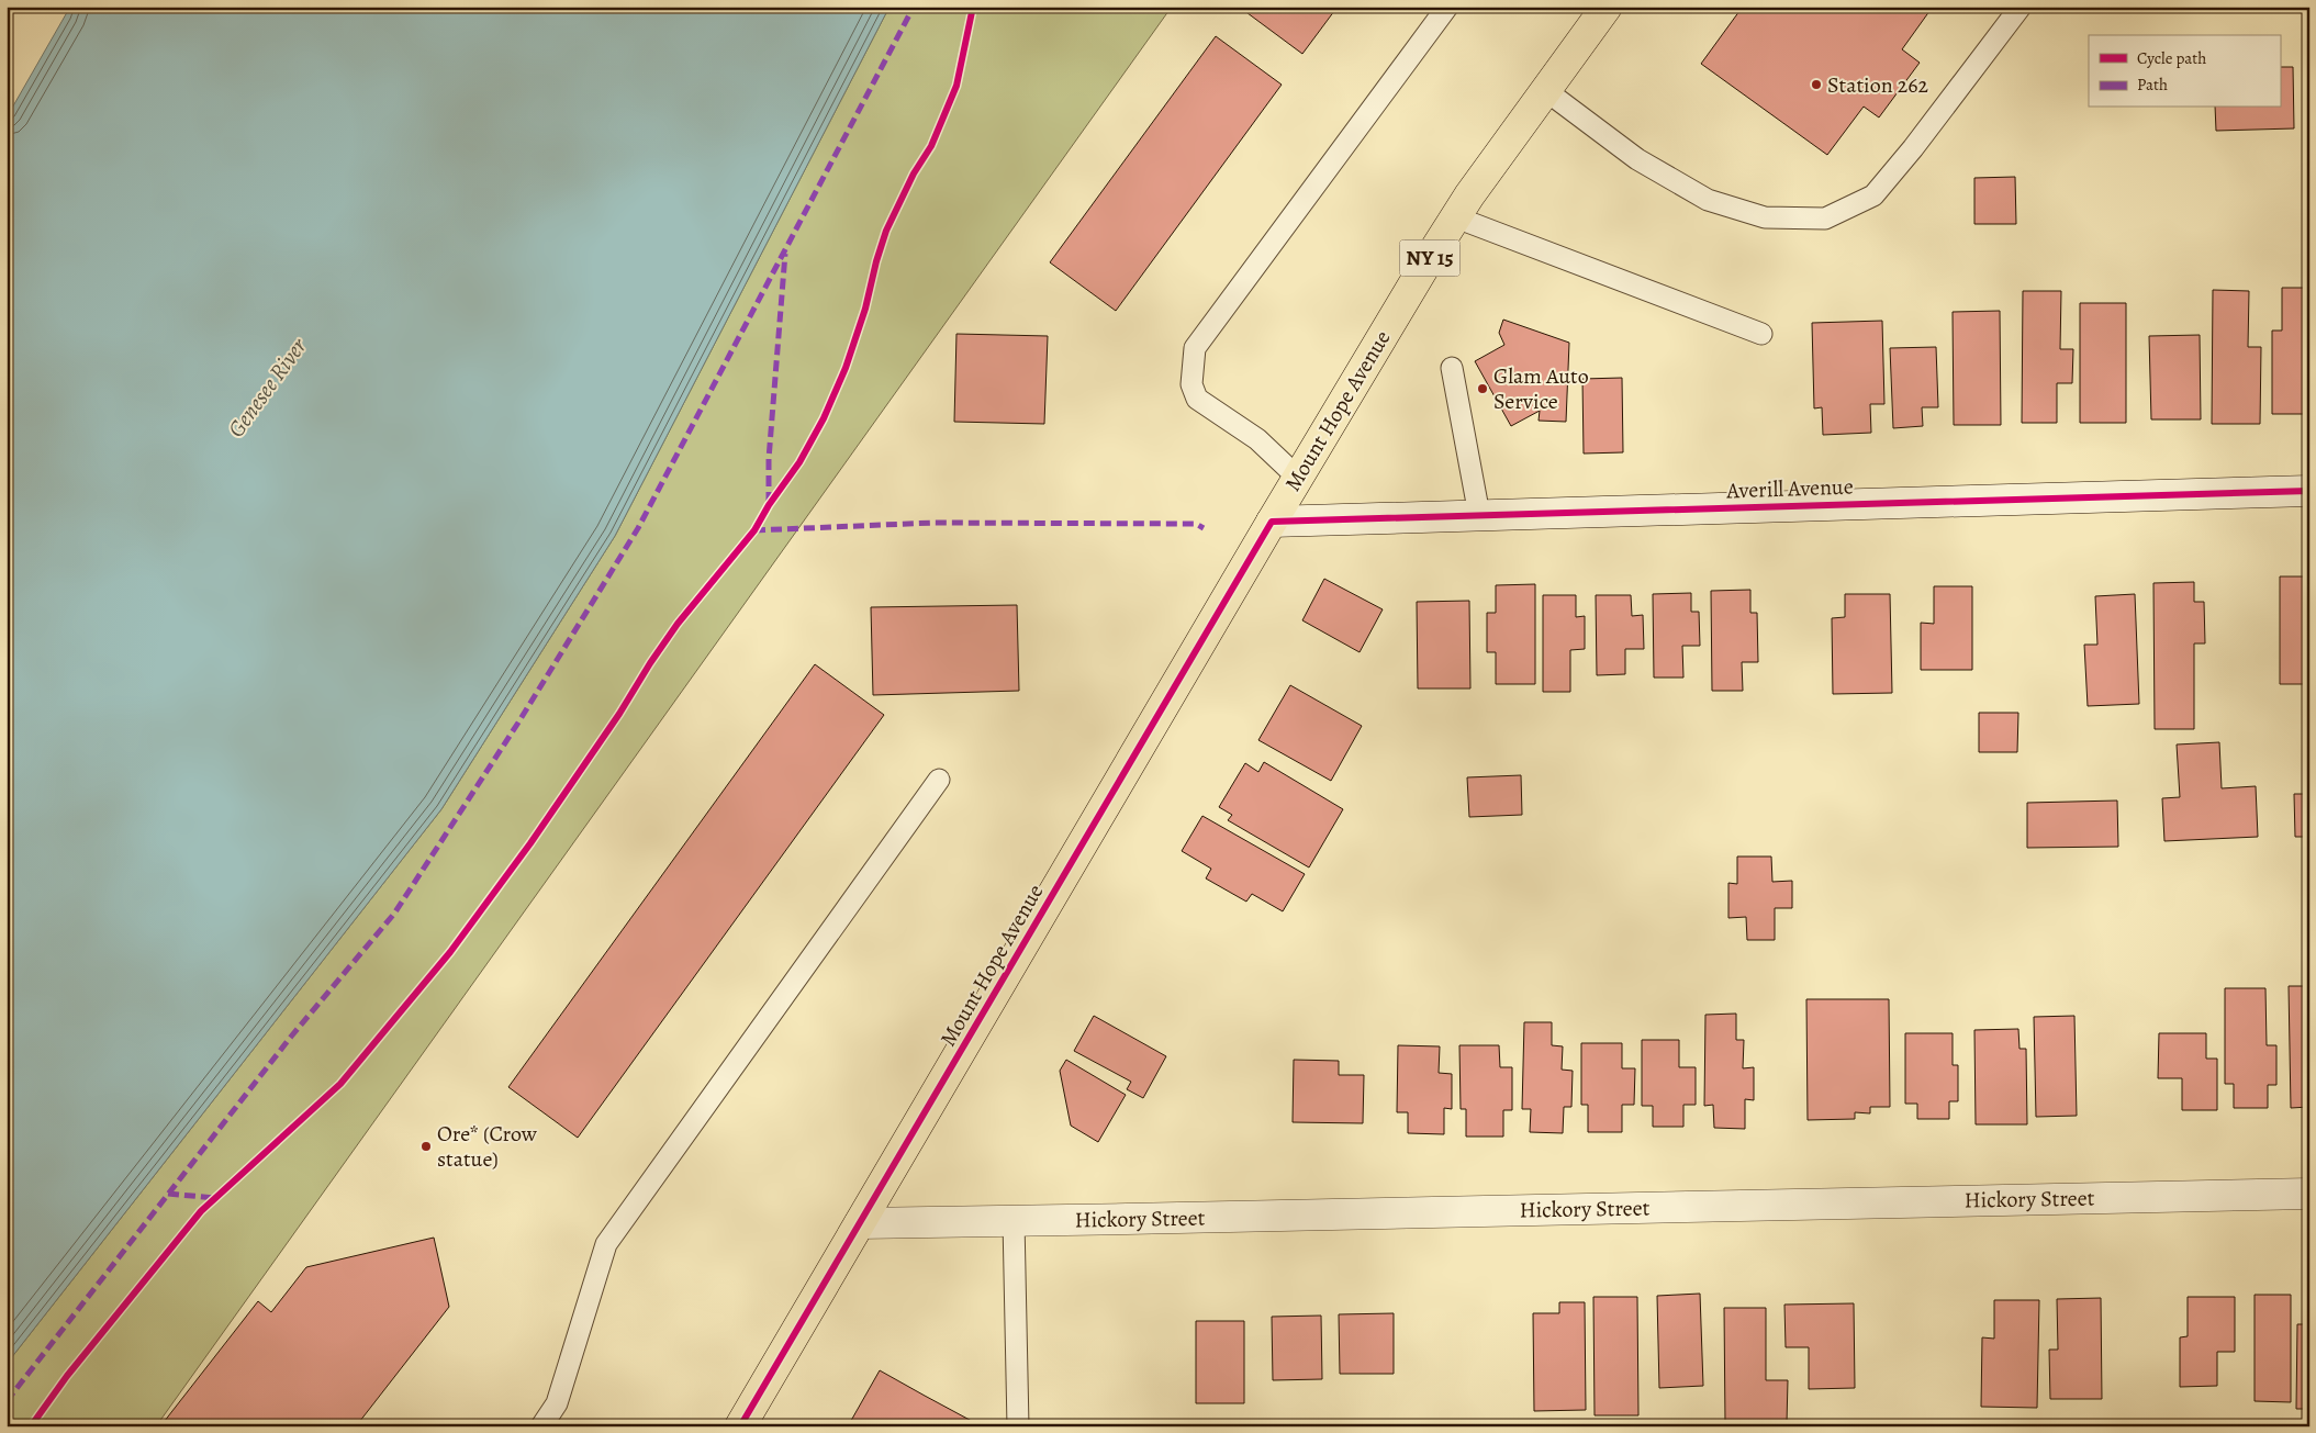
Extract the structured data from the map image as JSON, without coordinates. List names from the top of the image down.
{
  "streets": {
    "main road": ["NY 15", "Mount Hope Avenue"],
    "street": ["Averill Avenue", "Hickory Street"]
  },
  "crossings": [
    ["Mount Hope Avenue", "Averill Avenue"],
    ["Mount Hope Avenue", "Hickory Street"]
  ],
  "water": ["Genesee River"],
  "places": ["Station 262", "Glam Auto Service", "Ore* (Crow statue)"],
  "legend": ["Cycle path", "Path"]
}
